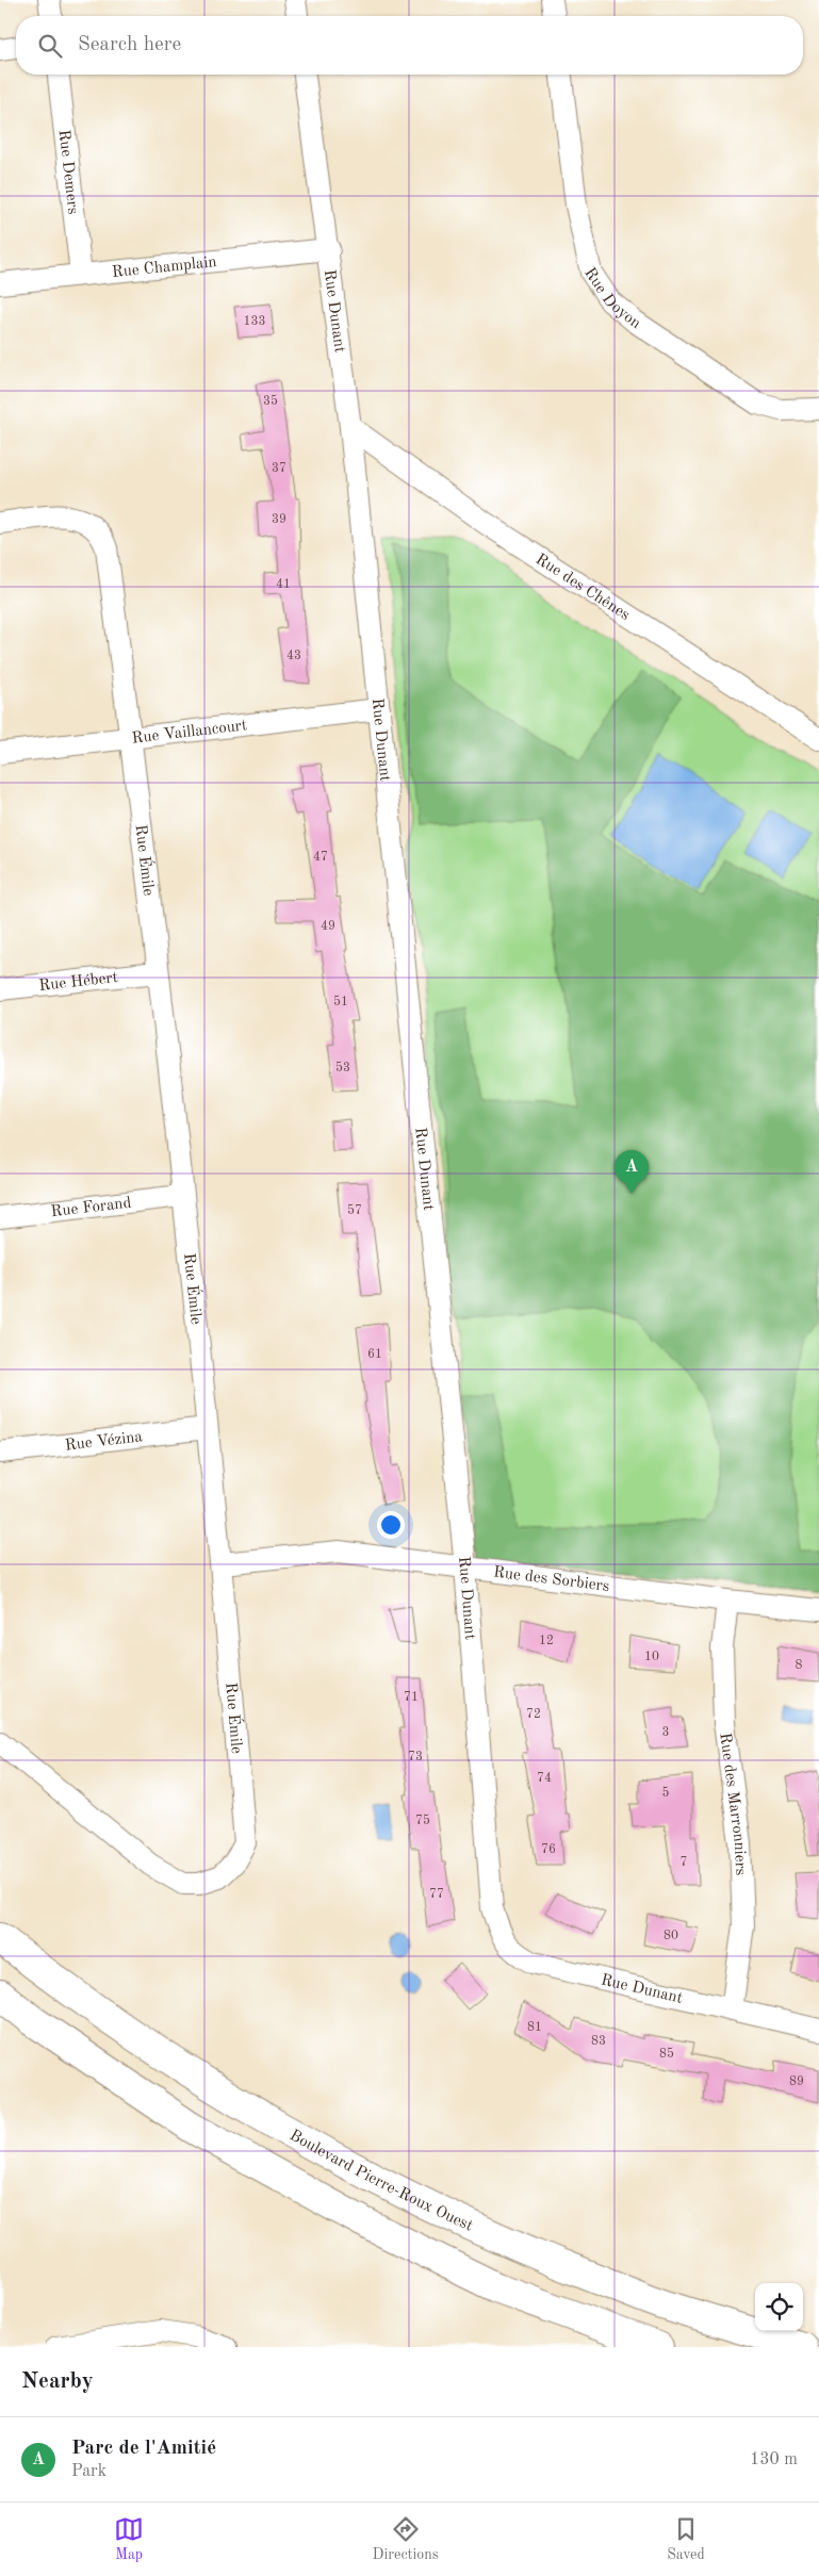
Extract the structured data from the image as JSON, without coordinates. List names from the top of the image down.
{
  "streets": {
    "main road": ["Boulevard Pierre-Roux Ouest"],
    "street": [
      "Rue Demers",
      "Rue Champlain",
      "Rue Doyon",
      "Rue Dunant",
      "Rue des Chênes",
      "Rue Vaillancourt",
      "Rue Émile",
      "Rue Hébert",
      "Rue Forand",
      "Rue Vézina",
      "Rue des Sorbiers",
      "Rue des Marronniers"
    ]
  },
  "crossings": [
    ["Rue Demers", "Rue Champlain"],
    ["Rue Champlain", "Rue Dunant"],
    ["Rue Dunant", "Rue des Chênes"],
    ["Rue Dunant", "Rue Vaillancourt"],
    ["Rue Dunant", "Rue des Sorbiers"],
    ["Rue Dunant", "Rue des Marronniers"],
    ["Rue Vaillancourt", "Rue Émile"],
    ["Rue Émile", "Rue Hébert"],
    ["Rue Émile", "Rue Forand"],
    ["Rue Émile", "Rue Vézina"],
    ["Rue Émile", "Rue des Sorbiers"],
    ["Rue des Sorbiers", "Rue des Marronniers"]
  ],
  "house_numbers": [
    "133",
    "35",
    "37",
    "39",
    "41",
    "43",
    "47",
    "49",
    "51",
    "53",
    "57",
    "61",
    "12",
    "10",
    "8",
    "71",
    "72",
    "3",
    "73",
    "74",
    "5",
    "75",
    "76",
    "7",
    "77",
    "80",
    "81",
    "83",
    "85",
    "89"
  ],
  "page": {
    "search": "Search here",
    "pins": "A",
    "heading": "Nearby",
    "list": [
      {
        "mark": "A",
        "name": "Parc de l'Amitié",
        "note": "Park",
        "value": "130 m"
      }
    ],
    "nav": ["Map", "Directions", "Saved"]
  }
}
